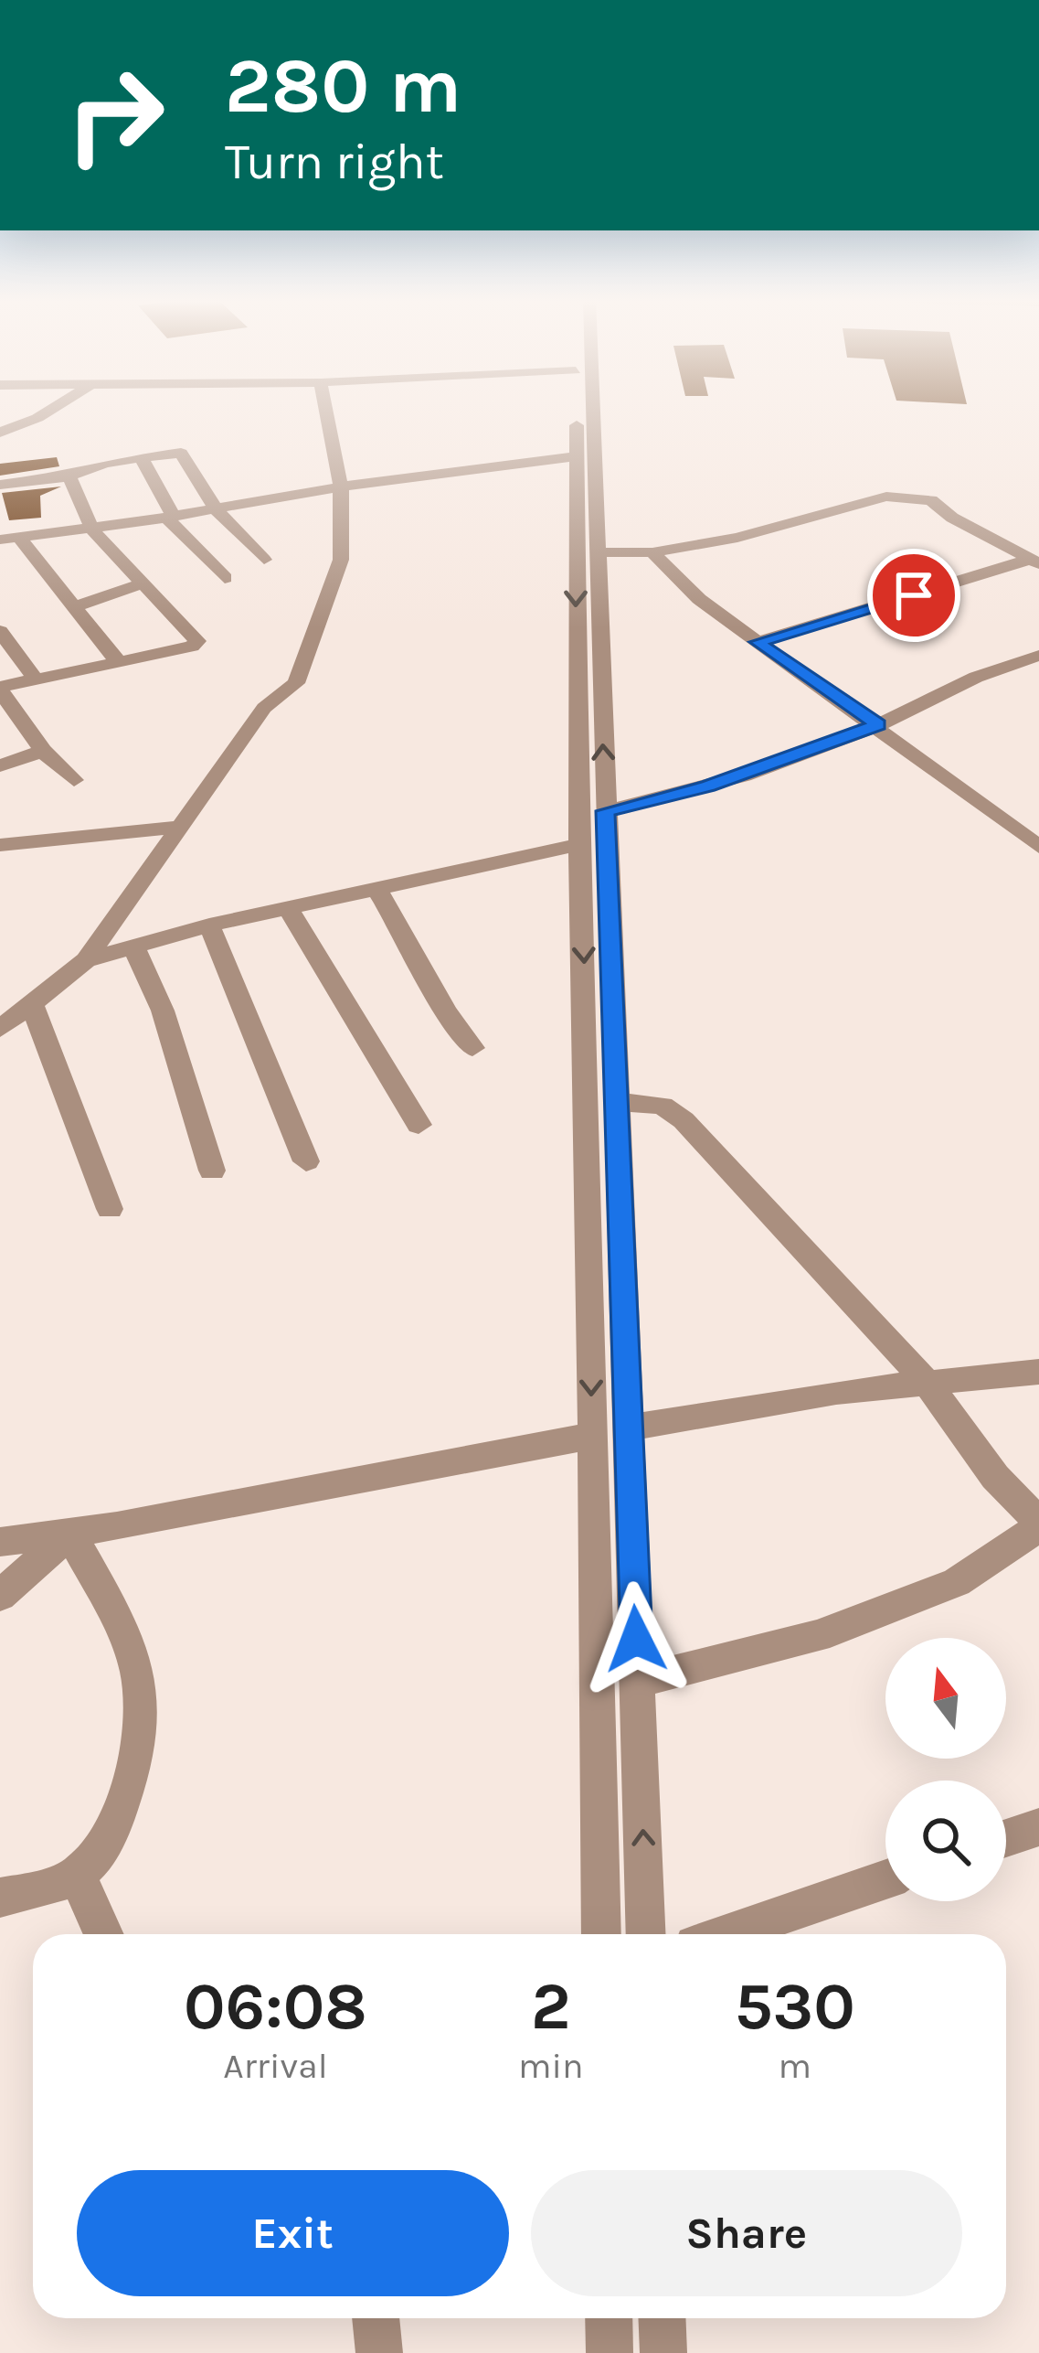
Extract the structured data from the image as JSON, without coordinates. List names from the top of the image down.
{
  "north": "top",
  "page": {
    "turn": ["280 m", "Turn right"],
    "eta": [
      "06:08",
      "Arrival",
      "2",
      "min",
      "530",
      "m"
    ],
    "buttons": ["Exit", "Share"]
  }
}
